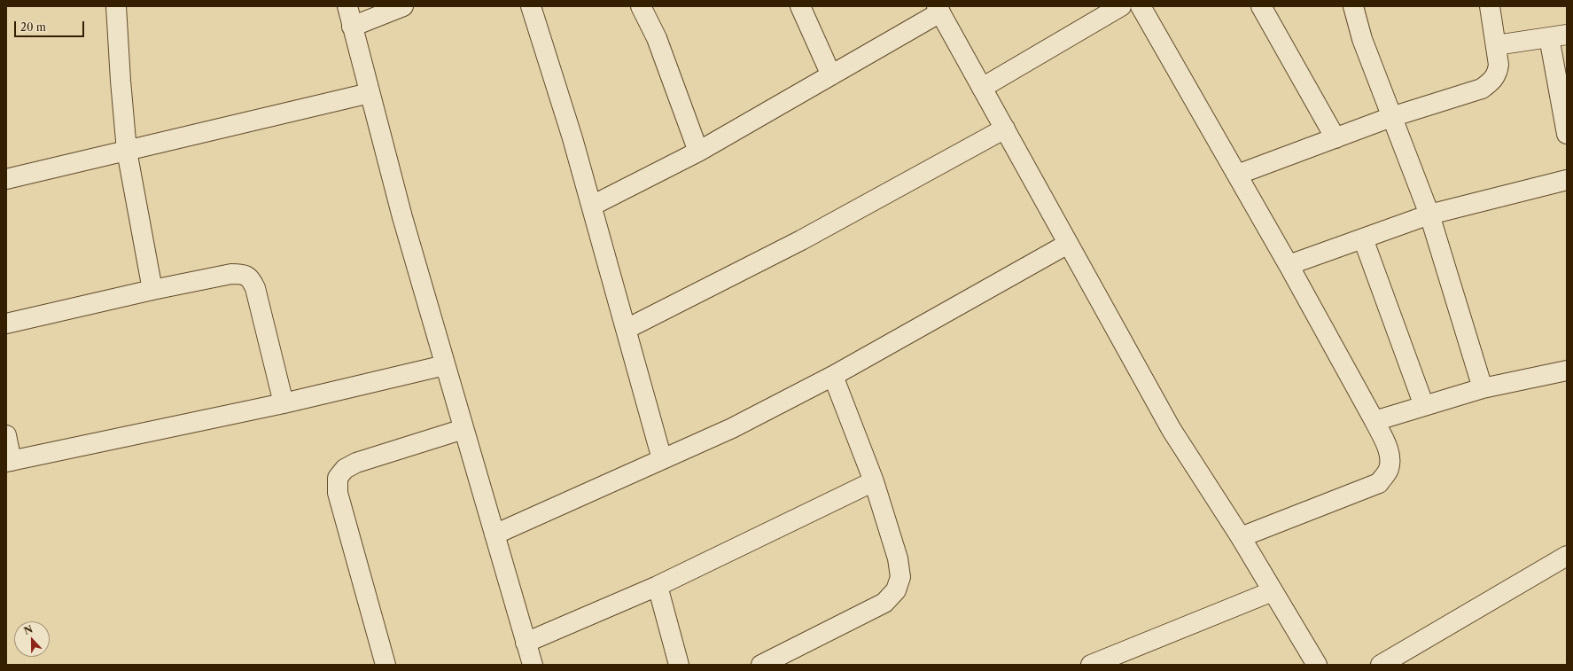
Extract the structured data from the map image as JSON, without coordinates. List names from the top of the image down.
{
  "scale_bar": "20 m",
  "north": "top"
}
